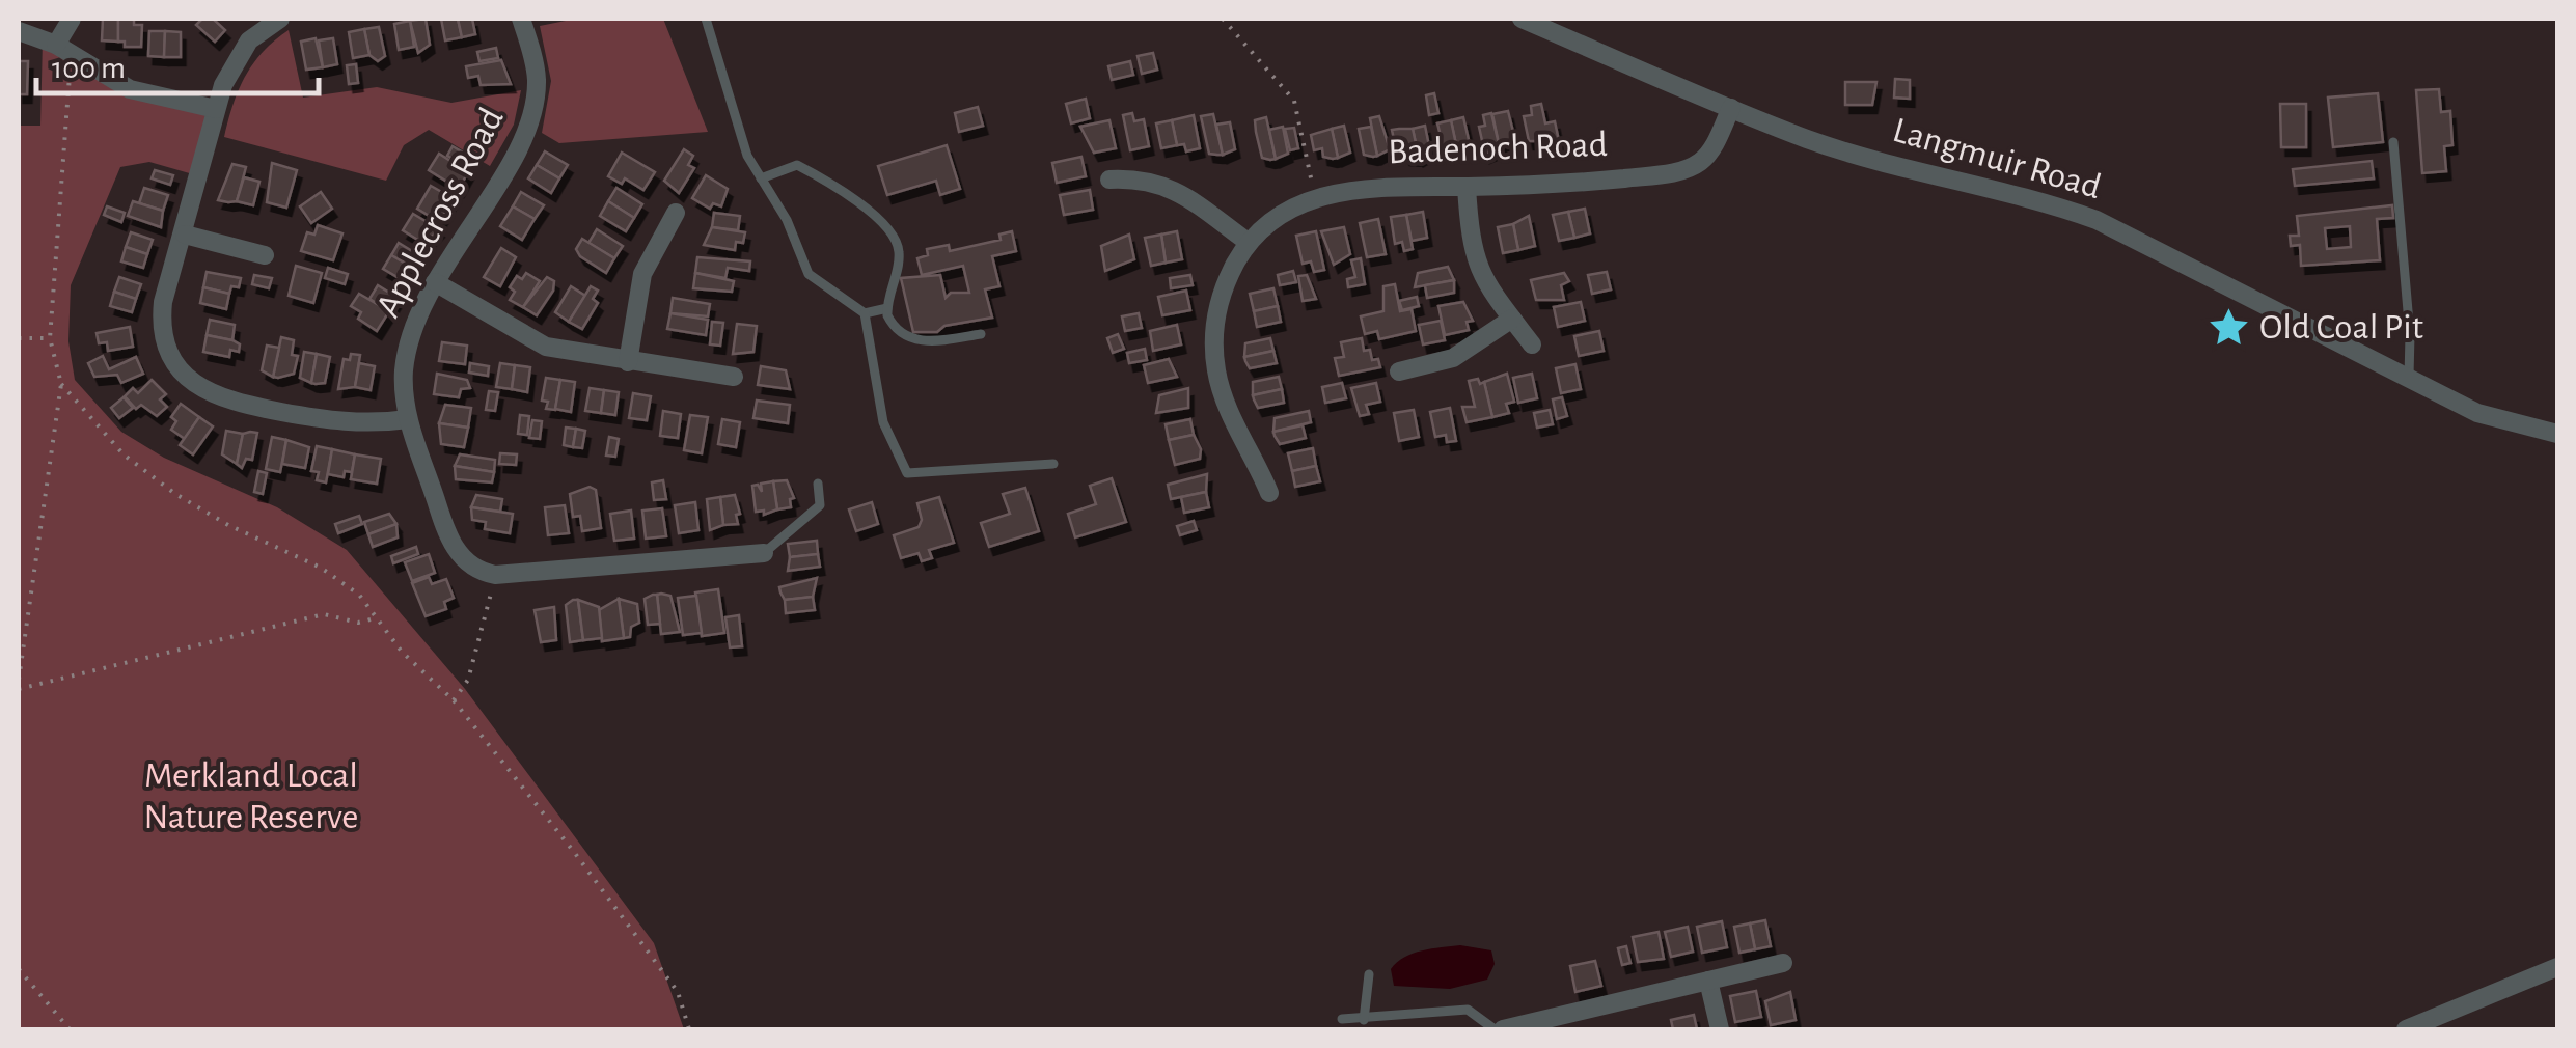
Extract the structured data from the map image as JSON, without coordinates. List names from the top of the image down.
{
  "streets": {
    "street": ["Badenoch Road", "Langmuir Road", "Applecross Road"]
  },
  "crossings": [
    ["Badenoch Road", "Langmuir Road"]
  ],
  "parks": ["Merkland Local Nature Reserve"],
  "places": {
    "place": ["Old Coal Pit"]
  },
  "scale_bar": "100 m"
}
